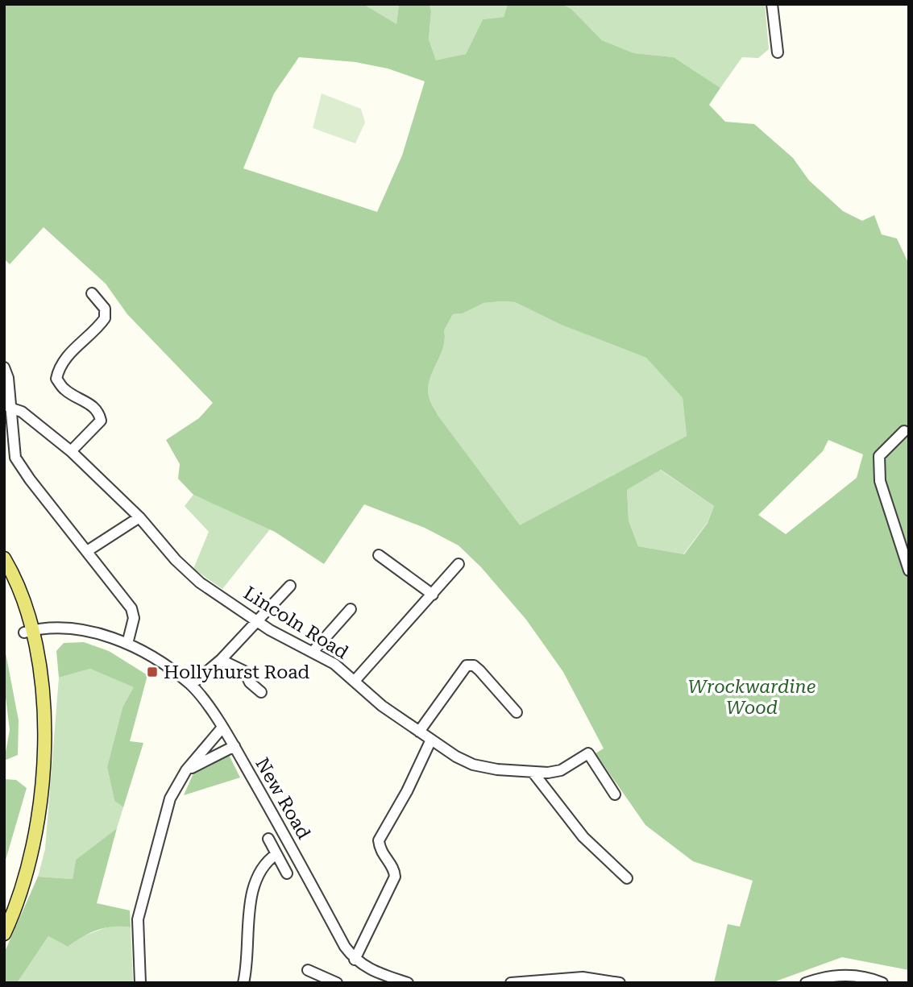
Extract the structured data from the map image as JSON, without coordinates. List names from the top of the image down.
{
  "streets": {
    "street": ["Lincoln Road", "New Road"]
  },
  "parks": ["Wrockwardine Wood"],
  "places": {
    "transit": ["Hollyhurst Road"]
  }
}
